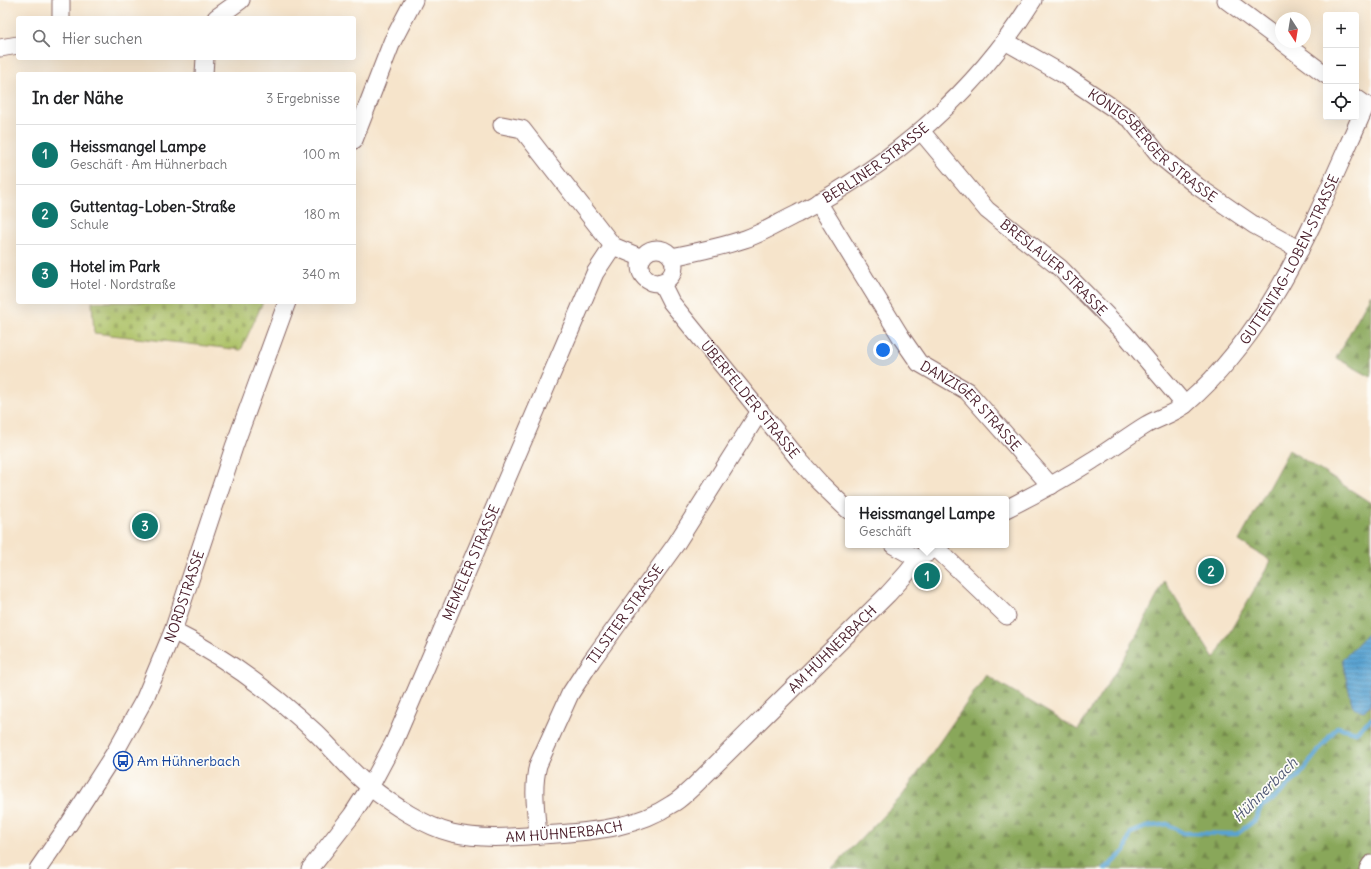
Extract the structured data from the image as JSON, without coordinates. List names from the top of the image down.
{
  "streets": {
    "street": [
      "KÖNIGSBERGER STRASSE",
      "BERLINER STRASSE",
      "GUTTENTAG-LOBEN-STRASSE",
      "BRESLAUER STRASSE",
      "ÜBERFELDER STRASSE",
      "DANZIGER STRASSE",
      "MEMELER STRASSE",
      "NORDSTRASSE",
      "TILSITER STRASSE",
      "AM HÜHNERBACH"
    ]
  },
  "crossings": [
    ["KÖNIGSBERGER STRASSE", "BERLINER STRASSE"],
    ["KÖNIGSBERGER STRASSE", "GUTTENTAG-LOBEN-STRASSE"],
    ["BERLINER STRASSE", "BRESLAUER STRASSE"],
    ["BERLINER STRASSE", "ÜBERFELDER STRASSE"],
    ["BERLINER STRASSE", "DANZIGER STRASSE"],
    ["GUTTENTAG-LOBEN-STRASSE", "BRESLAUER STRASSE"],
    ["GUTTENTAG-LOBEN-STRASSE", "DANZIGER STRASSE"],
    ["ÜBERFELDER STRASSE", "TILSITER STRASSE"],
    ["MEMELER STRASSE", "AM HÜHNERBACH"],
    ["NORDSTRASSE", "AM HÜHNERBACH"],
    ["TILSITER STRASSE", "AM HÜHNERBACH"]
  ],
  "water": ["Hühnerbach"],
  "places": {
    "bus stop": ["Am Hühnerbach"]
  },
  "north": "bottom",
  "page": {
    "map_buttons": ["+", "−"],
    "search": "Hier suchen",
    "heading": ["In der Nähe", "3 Ergebnisse"],
    "list": [
      {
        "mark": "1",
        "name": "Heissmangel Lampe",
        "note": "Geschäft · Am Hühnerbach",
        "value": "100 m"
      },
      {
        "mark": "2",
        "name": "Guttentag-Loben-Straße",
        "note": "Schule",
        "value": "180 m"
      },
      {
        "mark": "3",
        "name": "Hotel im Park",
        "note": "Hotel · Nordstraße",
        "value": "340 m"
      }
    ],
    "popup": ["Heissmangel Lampe", "Geschäft"],
    "pins": ["3", "2", "1"]
  }
}
